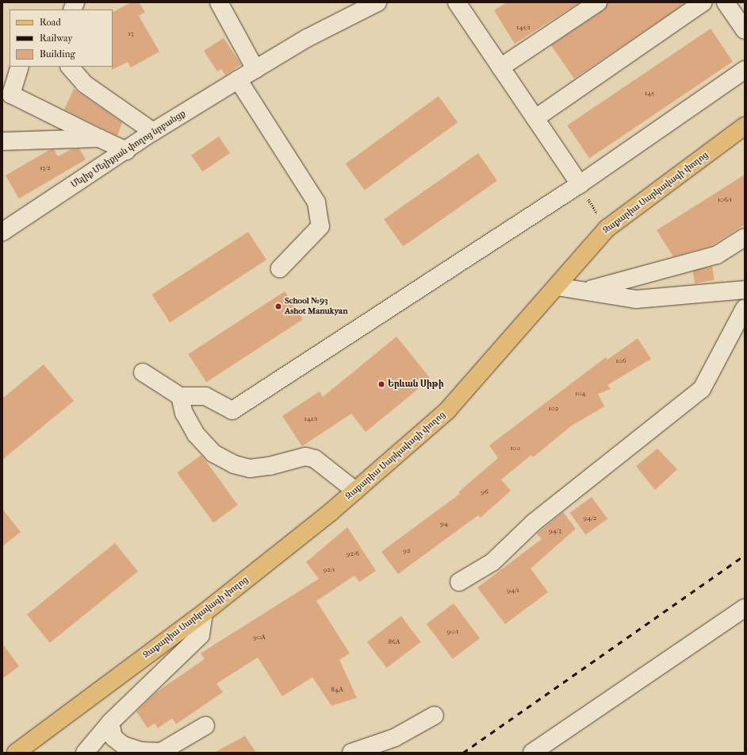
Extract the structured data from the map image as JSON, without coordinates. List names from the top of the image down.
{
  "streets": {
    "main road": ["Զաքարիա Սարկավագի փողոց"],
    "street": ["Մելիք Մելիքյան փողոց նրբանցք"]
  },
  "places": ["School №93 Ashot Manukyan", "Երևան Սիթի"],
  "house_numbers": [
    "145/1",
    "13",
    "145",
    "13/2",
    "106/1",
    "106",
    "104",
    "102",
    "141/1",
    "100",
    "96",
    "94/2",
    "94",
    "94/3",
    "92",
    "92/6",
    "92/1",
    "94/1",
    "90/1",
    "90A",
    "86A",
    "84A"
  ],
  "legend": ["Road", "Railway", "Building"]
}
